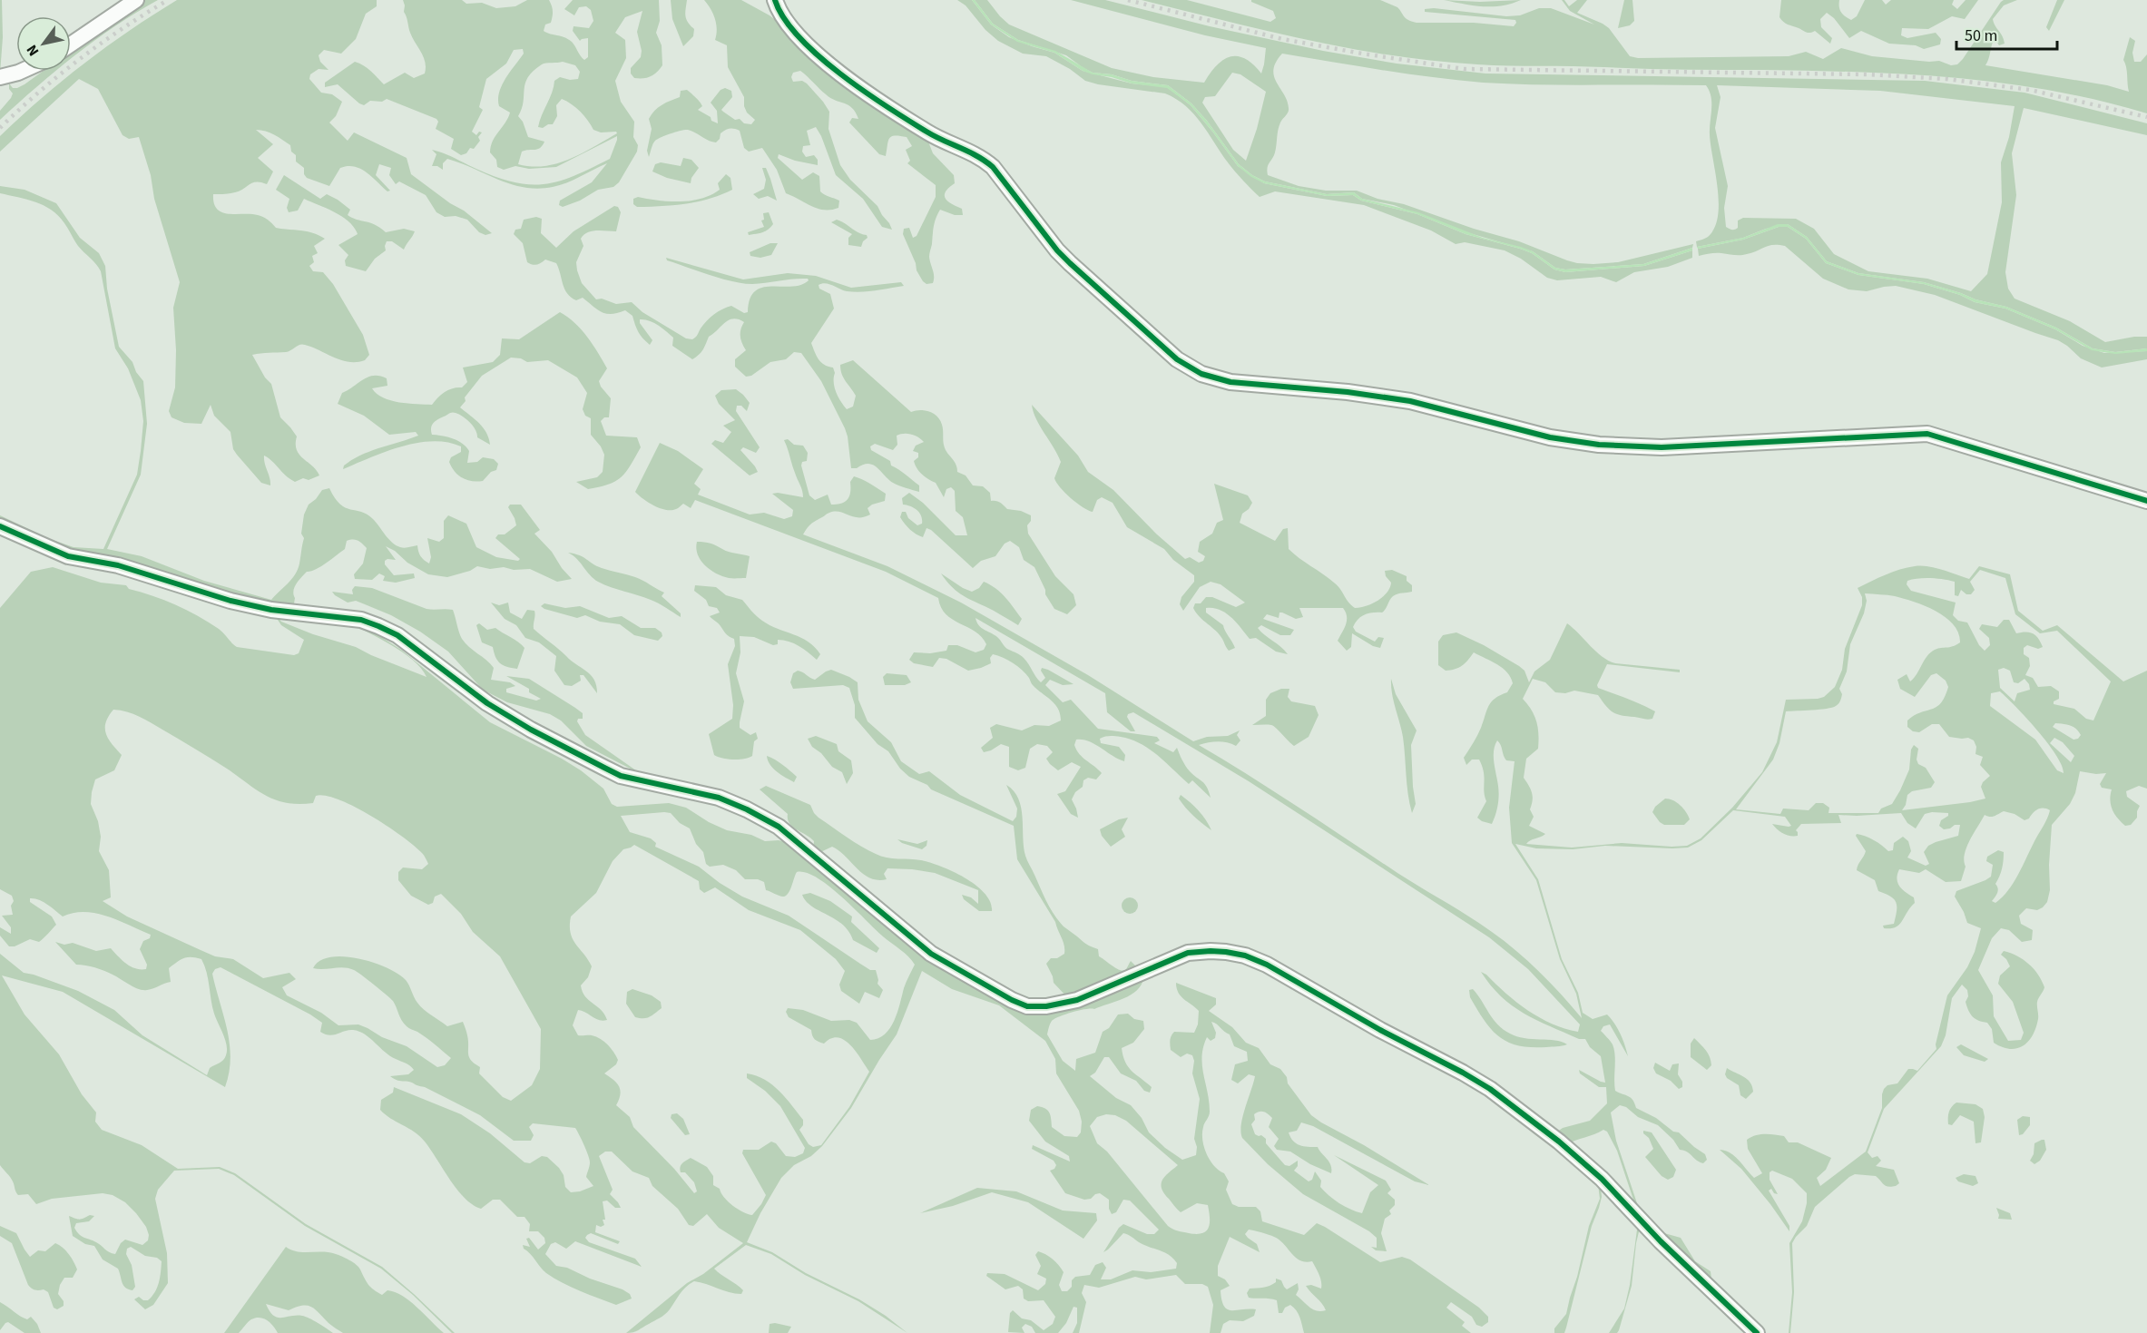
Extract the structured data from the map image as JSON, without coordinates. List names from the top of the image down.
{
  "scale_bar": "50 m",
  "north": "bottom left"
}
